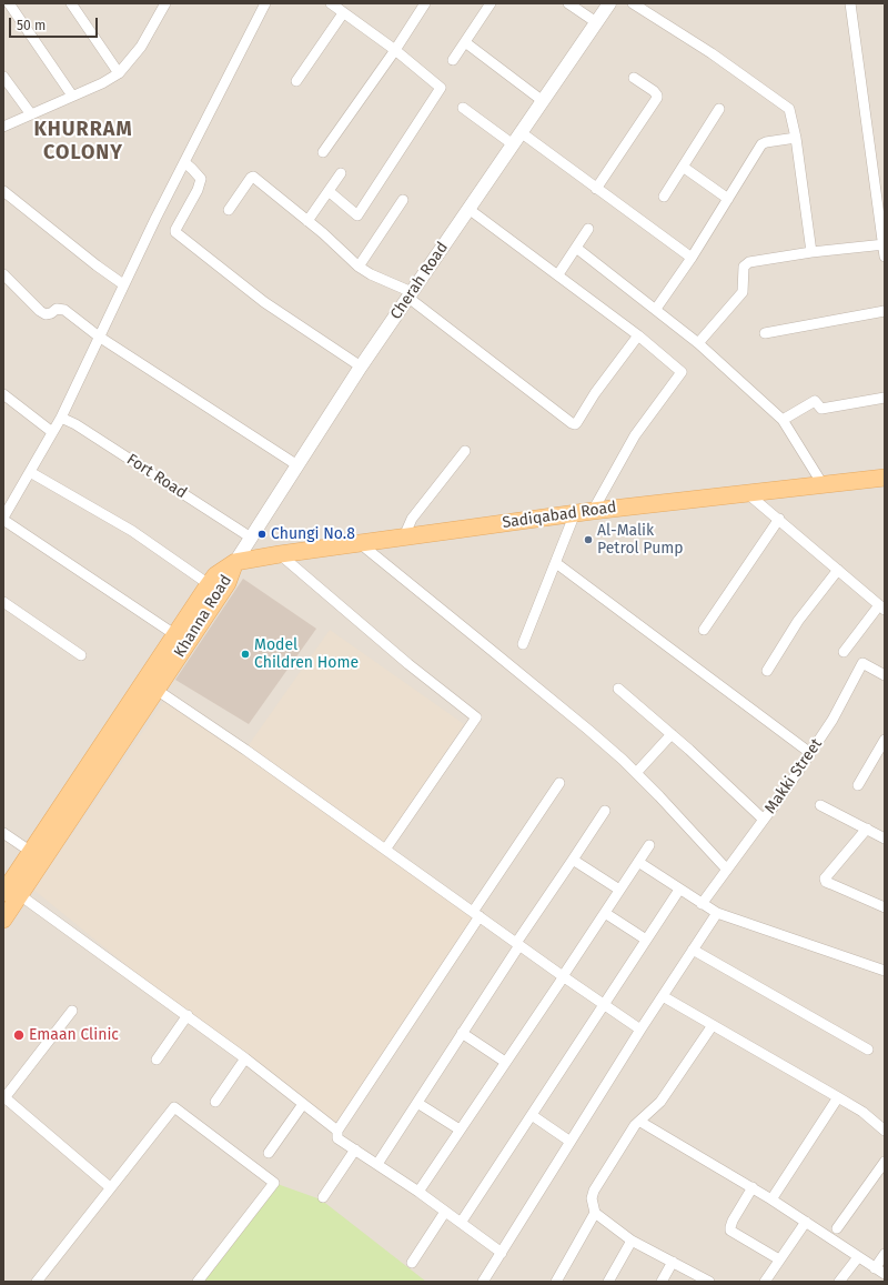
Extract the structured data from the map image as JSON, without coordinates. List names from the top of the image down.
{
  "streets": {
    "main road": ["Sadiqabad Road", "Khanna Road"],
    "street": ["Cherah Road", "Fort Road", "Makki Street"]
  },
  "crossings": [
    ["Cherah Road", "Fort Road"],
    ["Cherah Road", "Sadiqabad Road"],
    ["Cherah Road", "Khanna Road"],
    ["Sadiqabad Road", "Khanna Road"]
  ],
  "districts": ["KHURRAM COLONY"],
  "places": [
    "Chungi No.8",
    "Al-Malik Petrol Pump",
    "Model Children Home",
    "Emaan Clinic"
  ],
  "scale_bar": "50 m"
}
